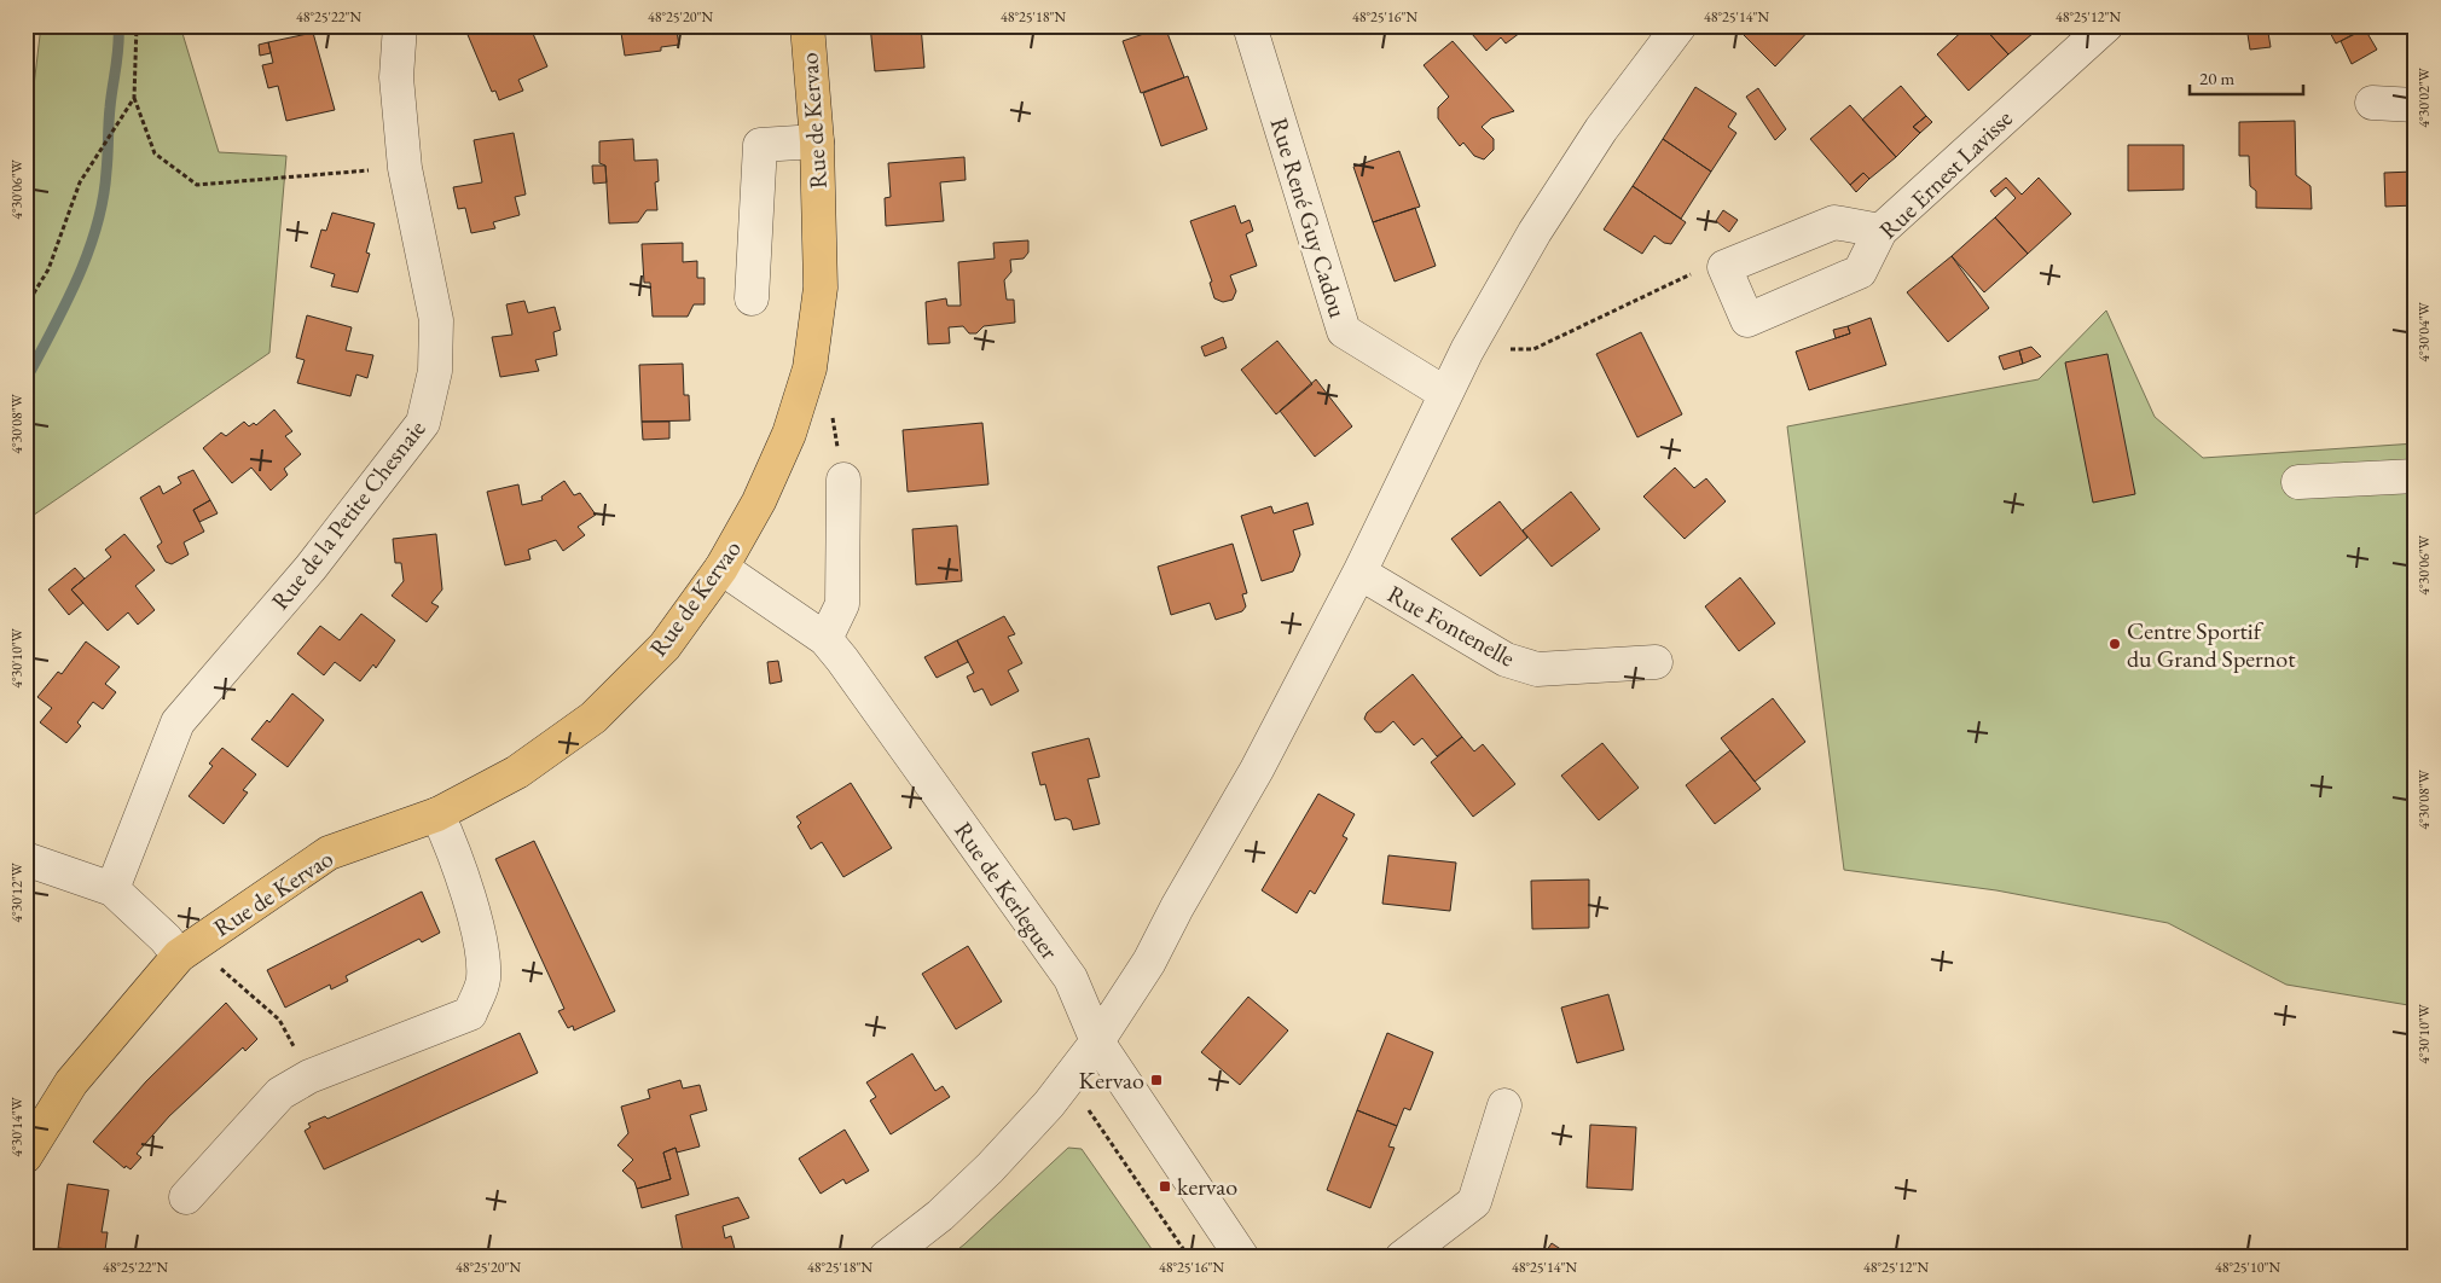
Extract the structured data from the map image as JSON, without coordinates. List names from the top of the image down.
{
  "streets": {
    "main road": ["Rue de Kervao"],
    "street": [
      "Rue Ernest Lavisse",
      "Rue René Guy Cadou",
      "Rue de la Petite Chesnaie",
      "Rue Fontenelle",
      "Rue de Kerleguer"
    ]
  },
  "crossings": [
    ["Rue de Kervao", "Rue de Kerleguer"]
  ],
  "places": {
    "other": ["Centre Sportif du Grand Spernot"],
    "transit": ["Kervao", "kervao"]
  },
  "scale_bar": "20 m",
  "coordinates": [
    "48°25'22\"N",
    "48°25'20\"N",
    "48°25'18\"N",
    "48°25'16\"N",
    "48°25'14\"N",
    "48°25'12\"N",
    "4°30'02\"W",
    "4°30'06\"W",
    "4°30'04\"W",
    "4°30'08\"W",
    "4°30'10\"W",
    "4°30'12\"W",
    "4°30'14\"W",
    "48°25'10\"N"
  ]
}
